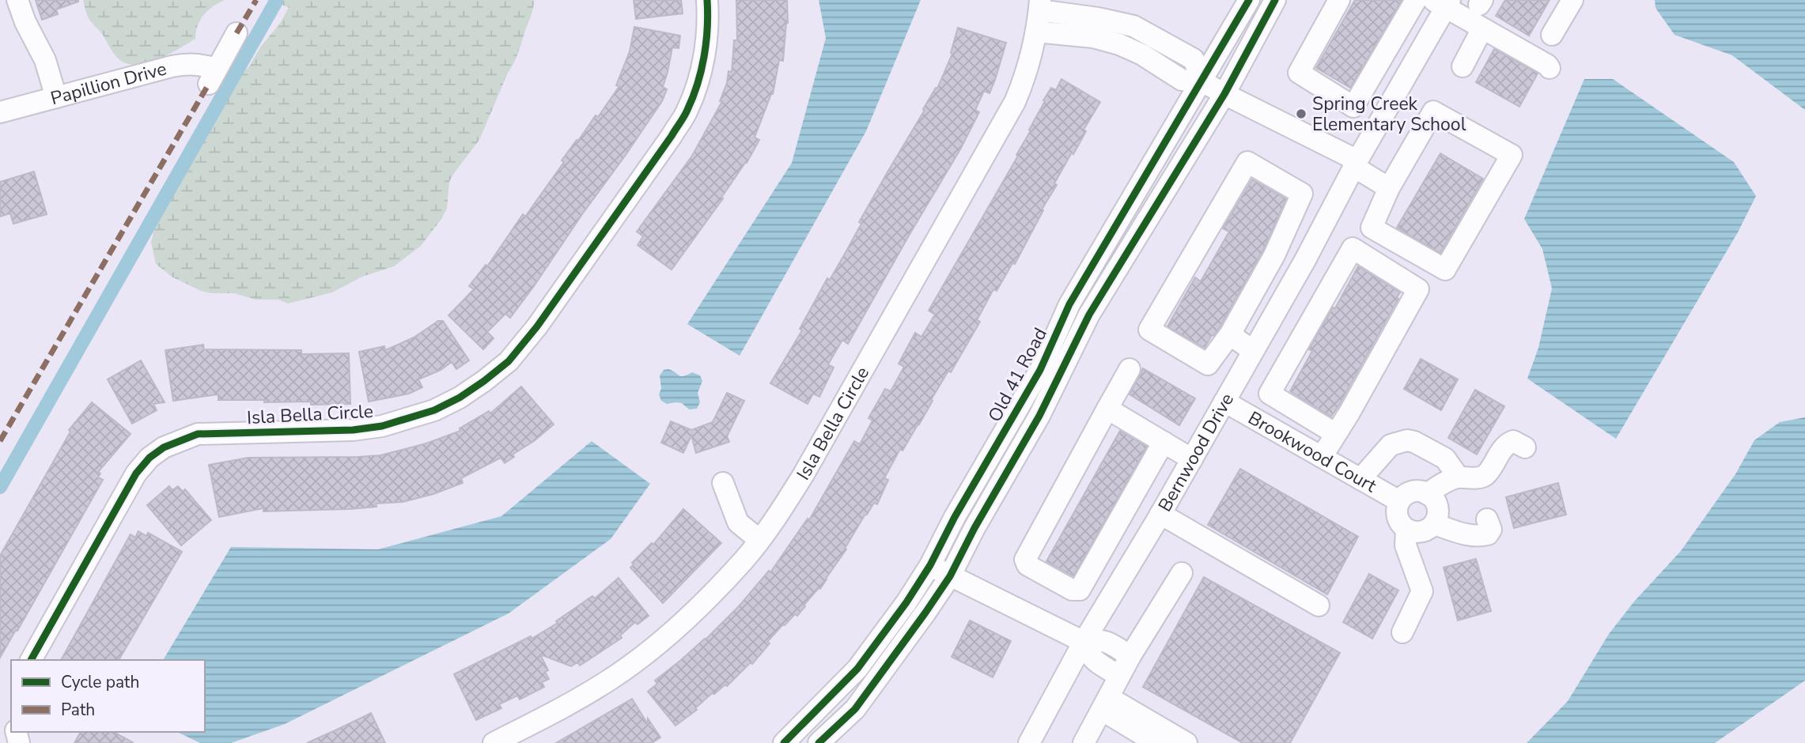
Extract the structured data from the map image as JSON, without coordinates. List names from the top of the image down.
{
  "streets": {
    "street": [
      "Papillion Drive",
      "Old 41 Road",
      "Isla Bella Circle",
      "Brookwood Court",
      "Bernwood Drive"
    ]
  },
  "crossings": [
    ["Brookwood Court", "Bernwood Drive"]
  ],
  "places": ["Spring Creek Elementary School"],
  "legend": ["Cycle path", "Path"]
}
